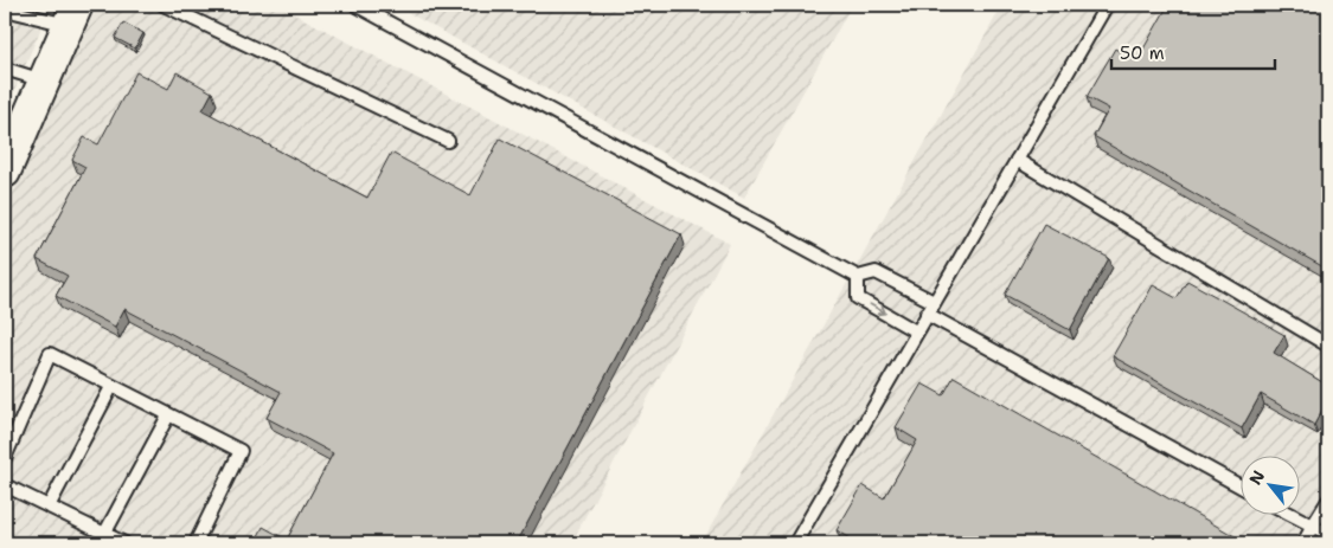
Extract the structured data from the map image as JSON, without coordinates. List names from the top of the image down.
{
  "scale_bar": "50 m",
  "north": "top left"
}
